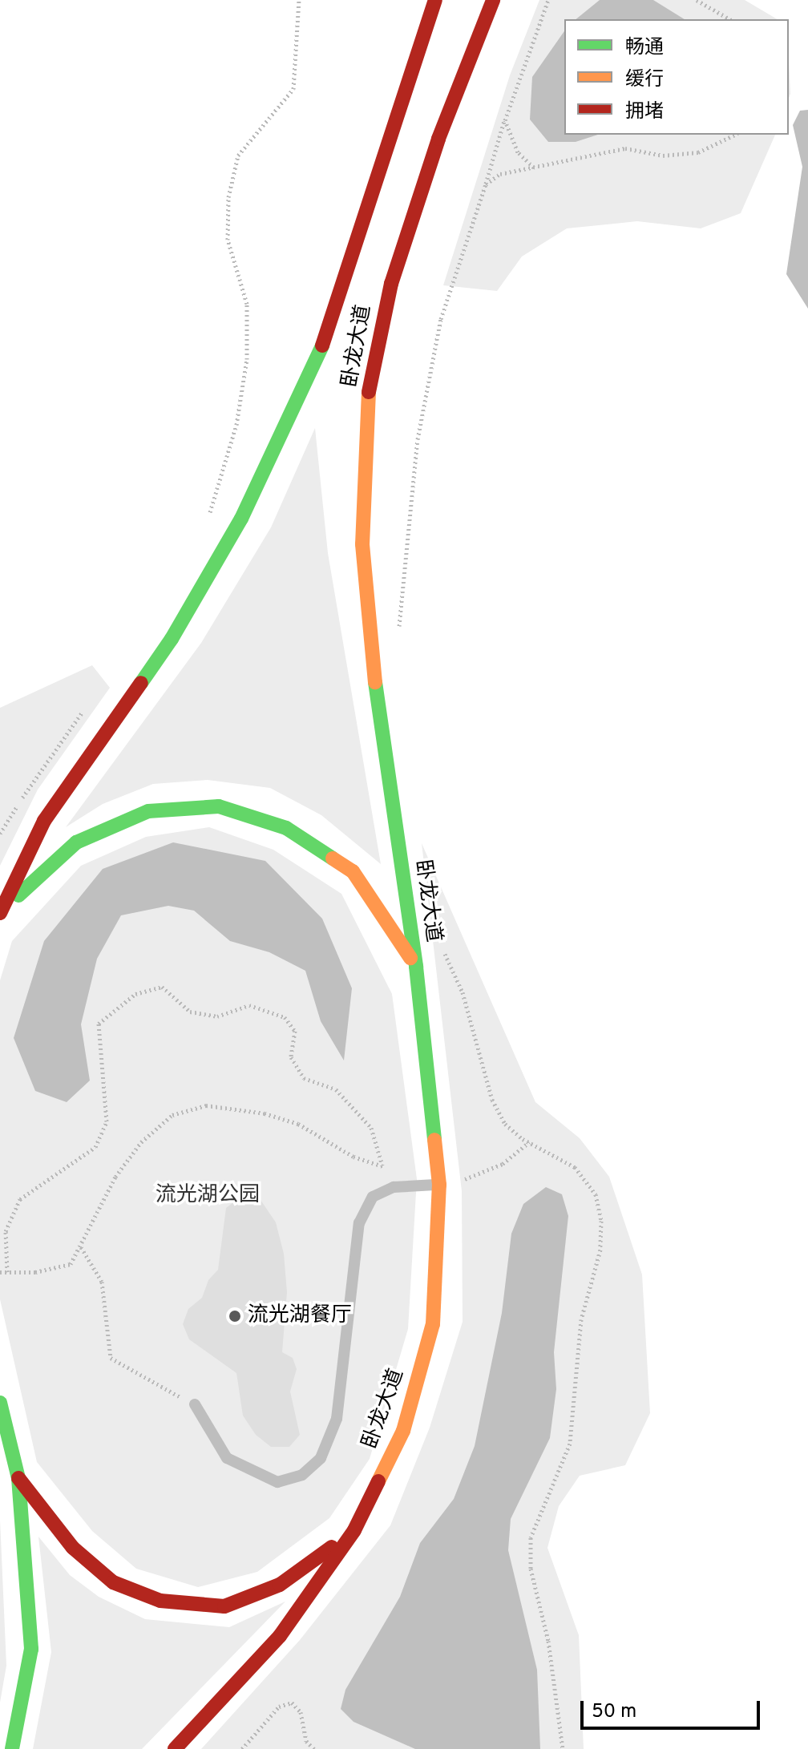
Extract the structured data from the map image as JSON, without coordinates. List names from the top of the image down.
{
  "streets": {
    "main road": ["卧龙大道"]
  },
  "parks": ["流光湖公园"],
  "places": ["流光湖餐厅"],
  "legend": ["畅通", "缓行", "拥堵"],
  "scale_bar": "50 m"
}
